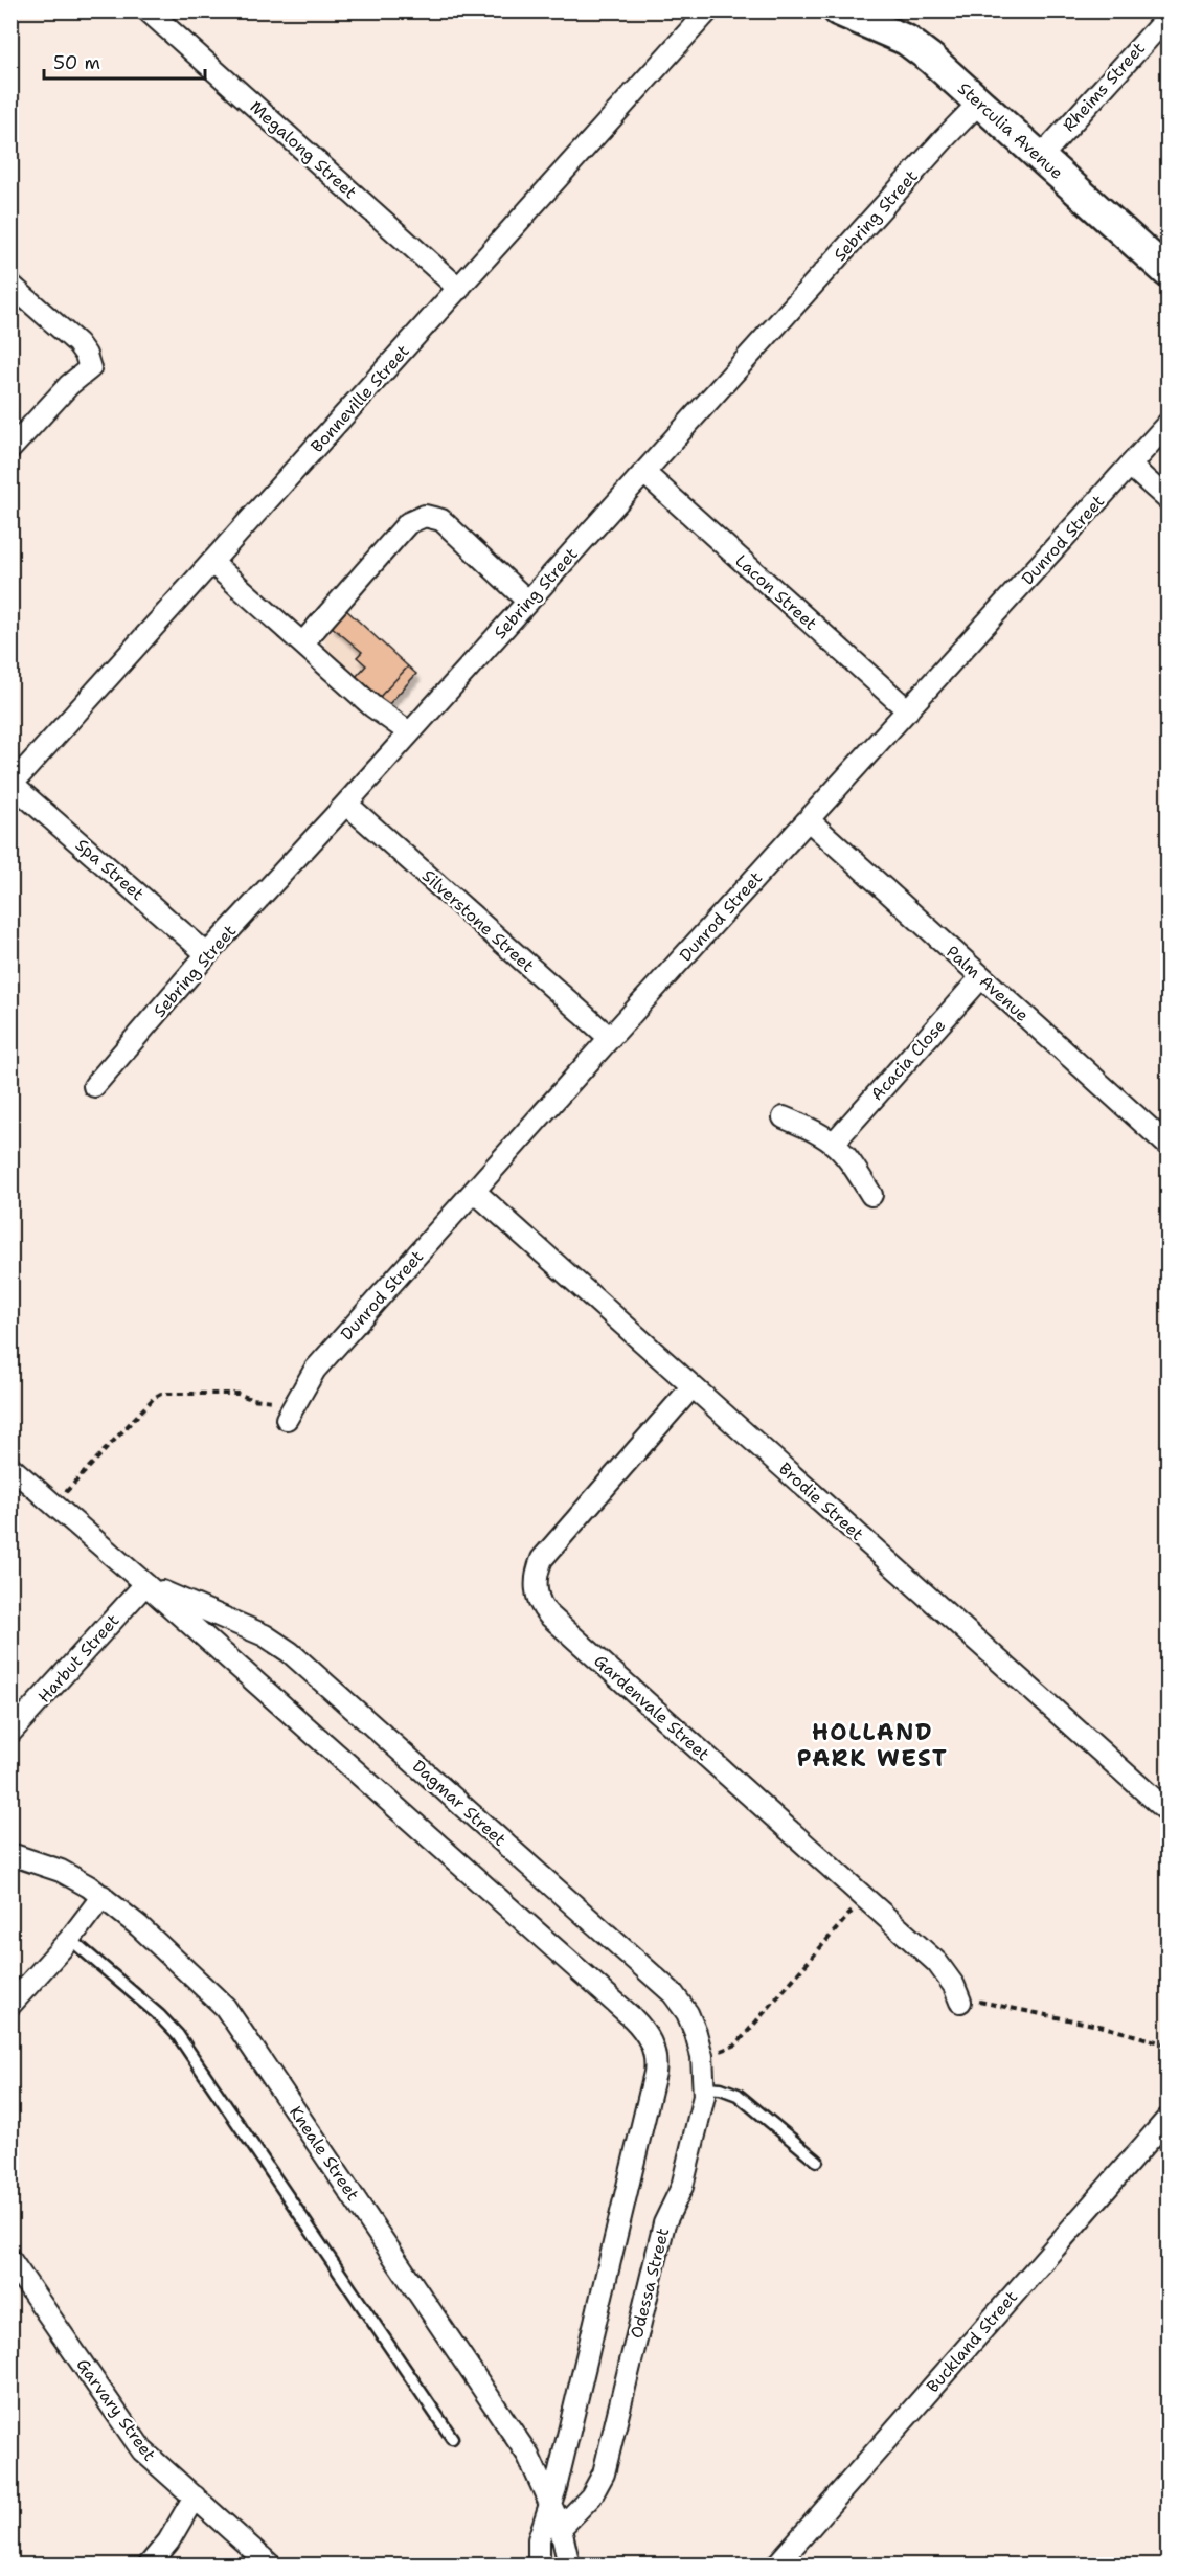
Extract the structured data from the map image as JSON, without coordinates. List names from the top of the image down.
{
  "streets": {
    "street": [
      "Rheims Street",
      "Sterculia Avenue",
      "Megalong Street",
      "Sebring Street",
      "Bonneville Street",
      "Dunrod Street",
      "Lacon Street",
      "Spa Street",
      "Silverstone Street",
      "Palm Avenue",
      "Acacia Close",
      "Brodie Street",
      "Harbut Street",
      "Gardenvale Street",
      "Dagmar Street",
      "Kneale Street",
      "Odessa Street",
      "Buckland Street",
      "Garvary Street"
    ]
  },
  "crossings": [
    ["Rheims Street", "Sterculia Avenue"],
    ["Sterculia Avenue", "Sebring Street"],
    ["Megalong Street", "Bonneville Street"],
    ["Sebring Street", "Lacon Street"],
    ["Sebring Street", "Spa Street"],
    ["Sebring Street", "Silverstone Street"],
    ["Bonneville Street", "Spa Street"],
    ["Dunrod Street", "Lacon Street"],
    ["Dunrod Street", "Silverstone Street"],
    ["Dunrod Street", "Palm Avenue"],
    ["Dunrod Street", "Brodie Street"],
    ["Palm Avenue", "Acacia Close"],
    ["Brodie Street", "Gardenvale Street"],
    ["Harbut Street", "Dagmar Street"],
    ["Dagmar Street", "Kneale Street"],
    ["Dagmar Street", "Odessa Street"],
    ["Kneale Street", "Odessa Street"]
  ],
  "districts": ["HOLLAND PARK WEST"],
  "scale_bar": "50 m"
}
